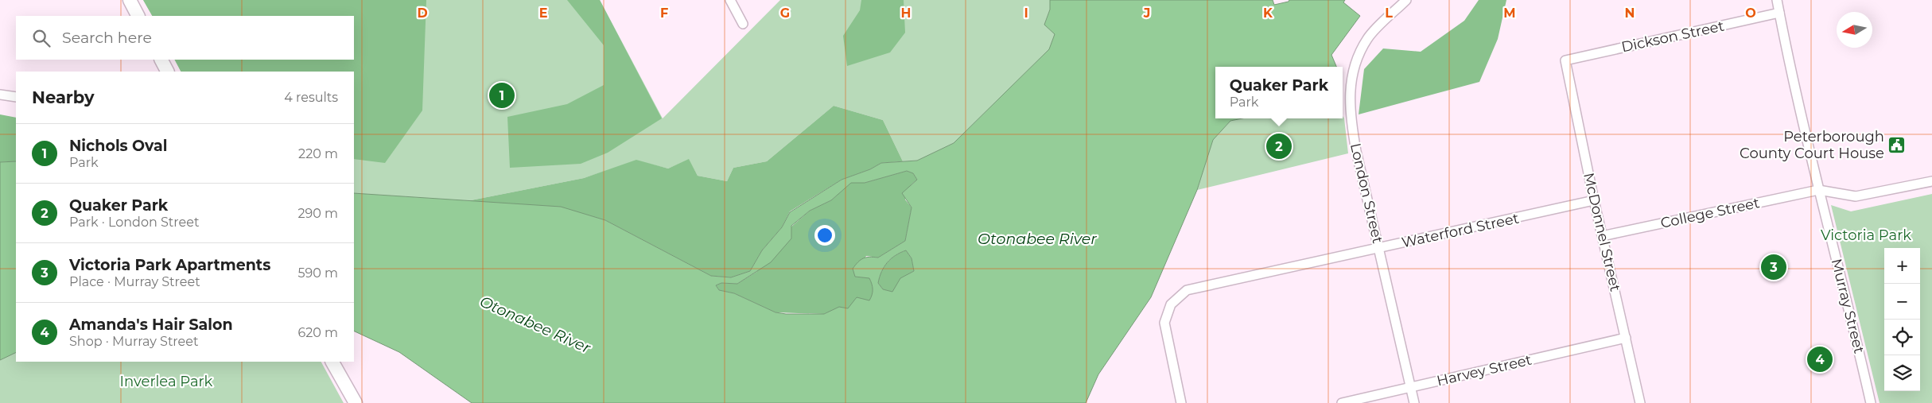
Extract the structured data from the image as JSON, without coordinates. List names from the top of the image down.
{
  "streets": {
    "street": [
      "Dickson Street",
      "London Street",
      "College Street",
      "Waterford Street",
      "McDonnel Street",
      "Murray Street",
      "Harvey Street"
    ]
  },
  "crossings": [
    ["Dickson Street", "McDonnel Street"],
    ["Dickson Street", "Murray Street"],
    ["London Street", "Waterford Street"],
    ["London Street", "Harvey Street"],
    ["College Street", "McDonnel Street"],
    ["College Street", "Murray Street"],
    ["Waterford Street", "McDonnel Street"],
    ["McDonnel Street", "Harvey Street"]
  ],
  "water": ["Otonabee River"],
  "parks": ["Victoria Park", "Inverlea Park"],
  "places": {
    "public building": ["Peterborough County Court House"]
  },
  "north": "left",
  "page": {
    "search": "Search here",
    "popup": ["Quaker Park", "Park"],
    "heading": ["Nearby", "4 results"],
    "pins": [
      "1",
      "2",
      "3",
      "4"
    ],
    "list": [
      {
        "mark": "1",
        "name": "Nichols Oval",
        "note": "Park",
        "value": "220 m"
      },
      {
        "mark": "2",
        "name": "Quaker Park",
        "note": "Park · London Street",
        "value": "290 m"
      },
      {
        "mark": "3",
        "name": "Victoria Park Apartments",
        "note": "Place · Murray Street",
        "value": "590 m"
      },
      {
        "mark": "4",
        "name": "Amanda's Hair Salon",
        "note": "Shop · Murray Street",
        "value": "620 m"
      }
    ],
    "map_buttons": ["+", "−"]
  },
  "grid": {
    "columns": [
      "D",
      "E",
      "F",
      "G",
      "H",
      "I",
      "J",
      "K",
      "L",
      "M",
      "N",
      "O"
    ]
  }
}
